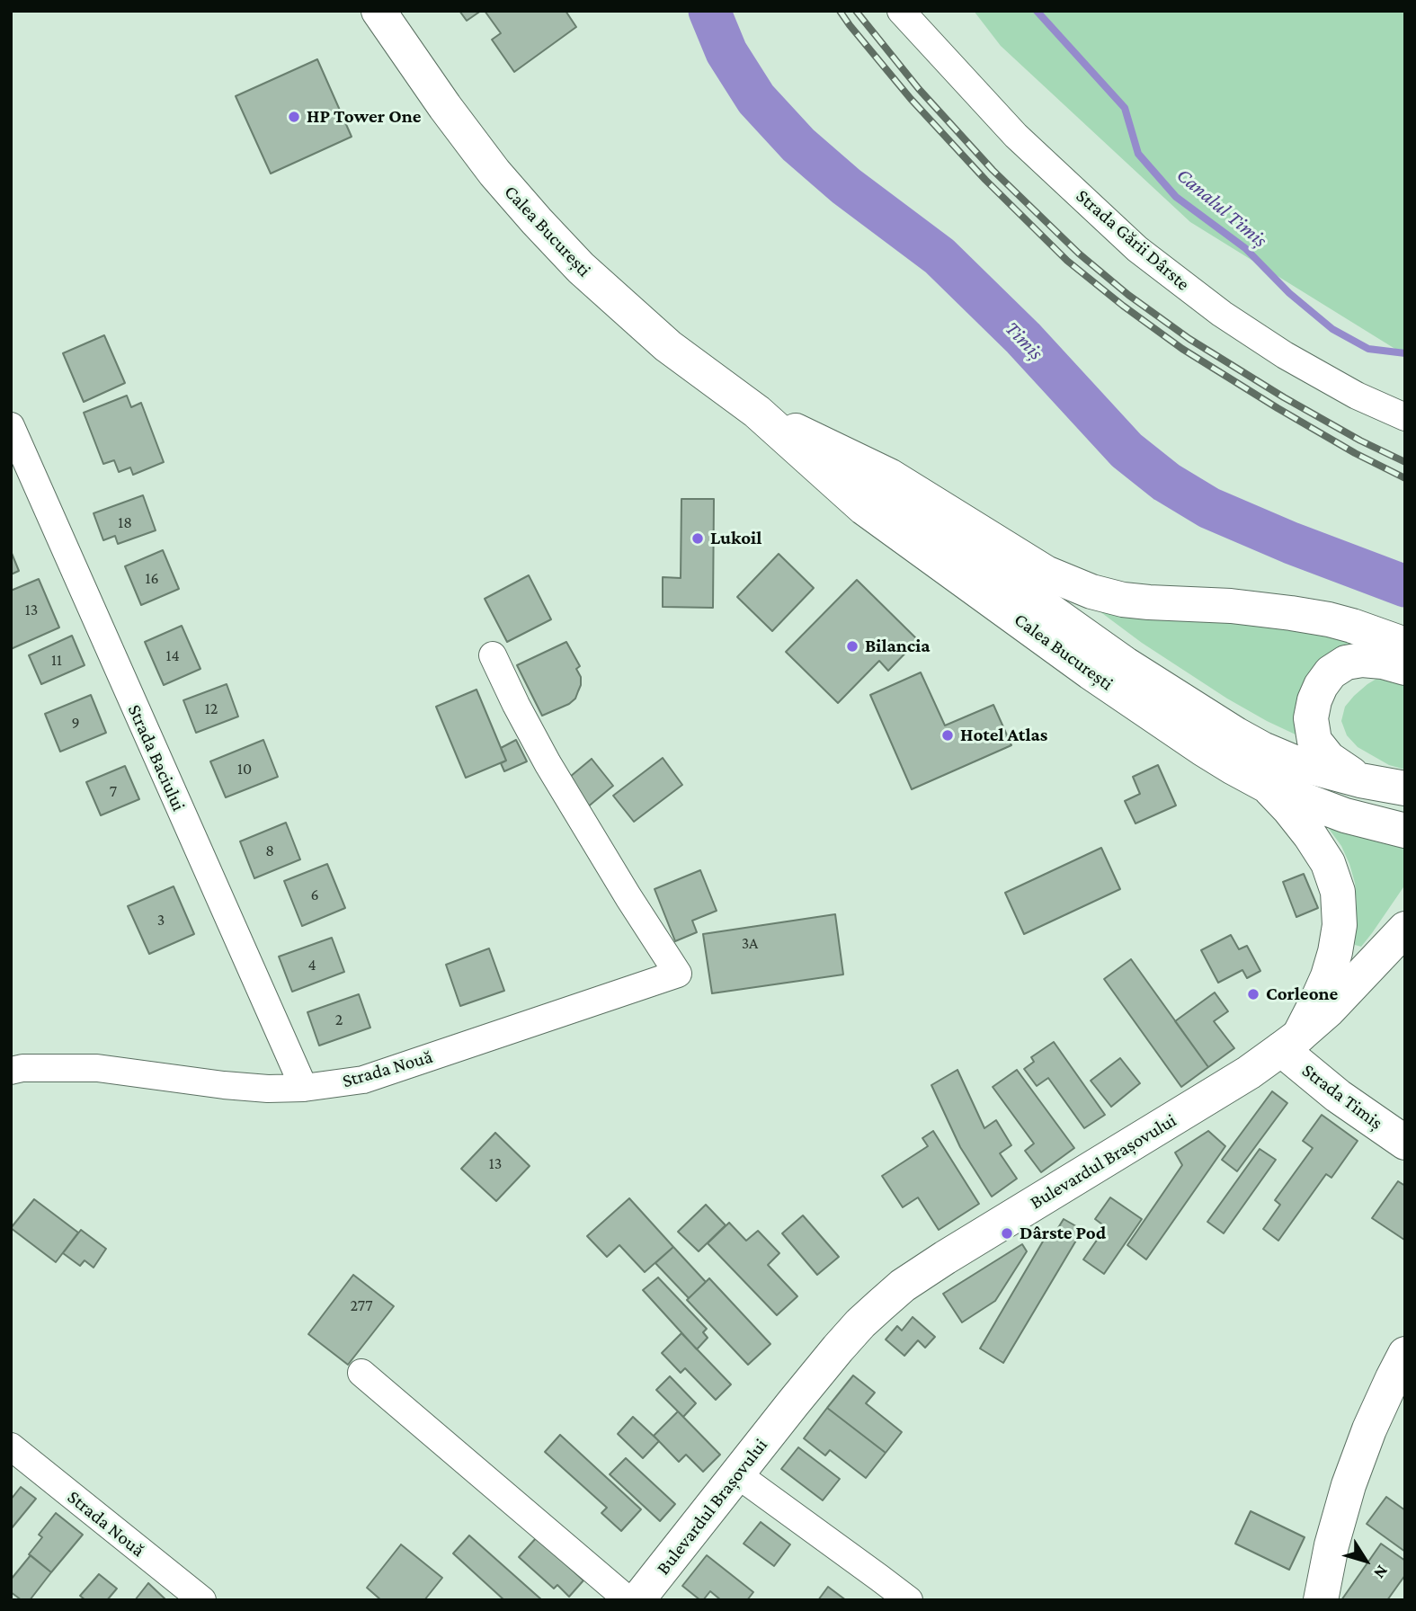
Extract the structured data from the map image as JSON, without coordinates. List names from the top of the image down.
{
  "streets": {
    "main road": ["Calea București", "Strada Timiș", "Bulevardul Brașovului"],
    "street": ["Strada Gării Dârste", "Strada Baciului", "Strada Nouă"]
  },
  "crossings": [
    ["Strada Baciului", "Strada Nouă"],
    ["Strada Timiș", "Bulevardul Brașovului"]
  ],
  "water": ["Canalul Timiș", "Timiș"],
  "places": [
    "HP Tower One",
    "Lukoil",
    "Bilancia",
    "Hotel Atlas",
    "Corleone",
    "Dârste Pod"
  ],
  "house_numbers": [
    "18",
    "16",
    "13",
    "14",
    "11",
    "12",
    "9",
    "10",
    "7",
    "8",
    "6",
    "3",
    "3A",
    "4",
    "2",
    "13",
    "277"
  ],
  "north": "bottom right"
}
